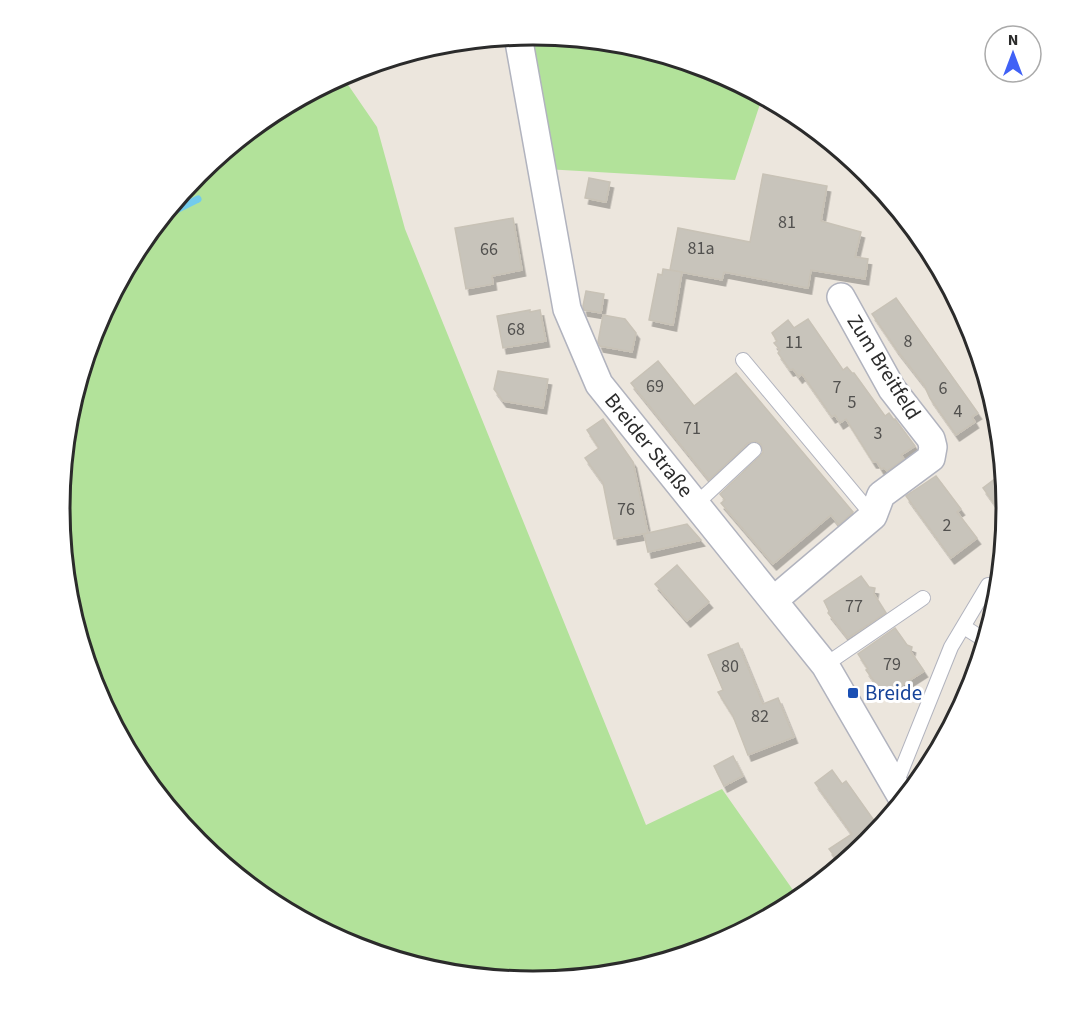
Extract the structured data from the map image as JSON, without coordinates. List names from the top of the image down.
{
  "streets": {
    "street": ["Zum Breitfeld", "Breider Straße"]
  },
  "crossings": [
    ["Zum Breitfeld", "Breider Straße"]
  ],
  "places": {
    "transit": ["Breide"]
  },
  "house_numbers": [
    "81",
    "81a",
    "66",
    "68",
    "8",
    "11",
    "69",
    "7",
    "6",
    "5",
    "4",
    "71",
    "3",
    "76",
    "2",
    "77",
    "79",
    "80",
    "82"
  ],
  "north": "top"
}
